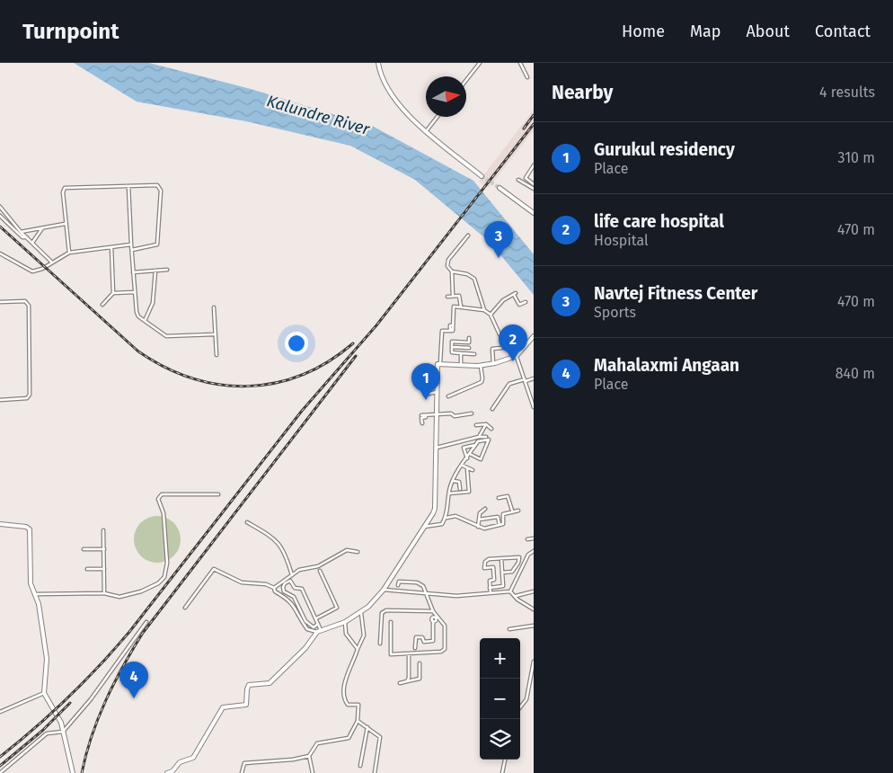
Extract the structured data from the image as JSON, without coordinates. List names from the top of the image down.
{
  "water": ["Kalundre River"],
  "north": "right",
  "page": {
    "header": "Turnpoint",
    "nav": [
      "Home",
      "Map",
      "About",
      "Contact"
    ],
    "heading": ["Nearby", "4 results"],
    "list": [
      {
        "mark": "1",
        "name": "Gurukul residency",
        "note": "Place",
        "value": "310 m"
      },
      {
        "mark": "2",
        "name": "life care hospital",
        "note": "Hospital",
        "value": "470 m"
      },
      {
        "mark": "3",
        "name": "Navtej Fitness Center",
        "note": "Sports",
        "value": "470 m"
      },
      {
        "mark": "4",
        "name": "Mahalaxmi Angaan",
        "note": "Place",
        "value": "840 m"
      }
    ],
    "pins": [
      "3",
      "2",
      "1",
      "4"
    ],
    "map_buttons": ["+", "−"]
  }
}
